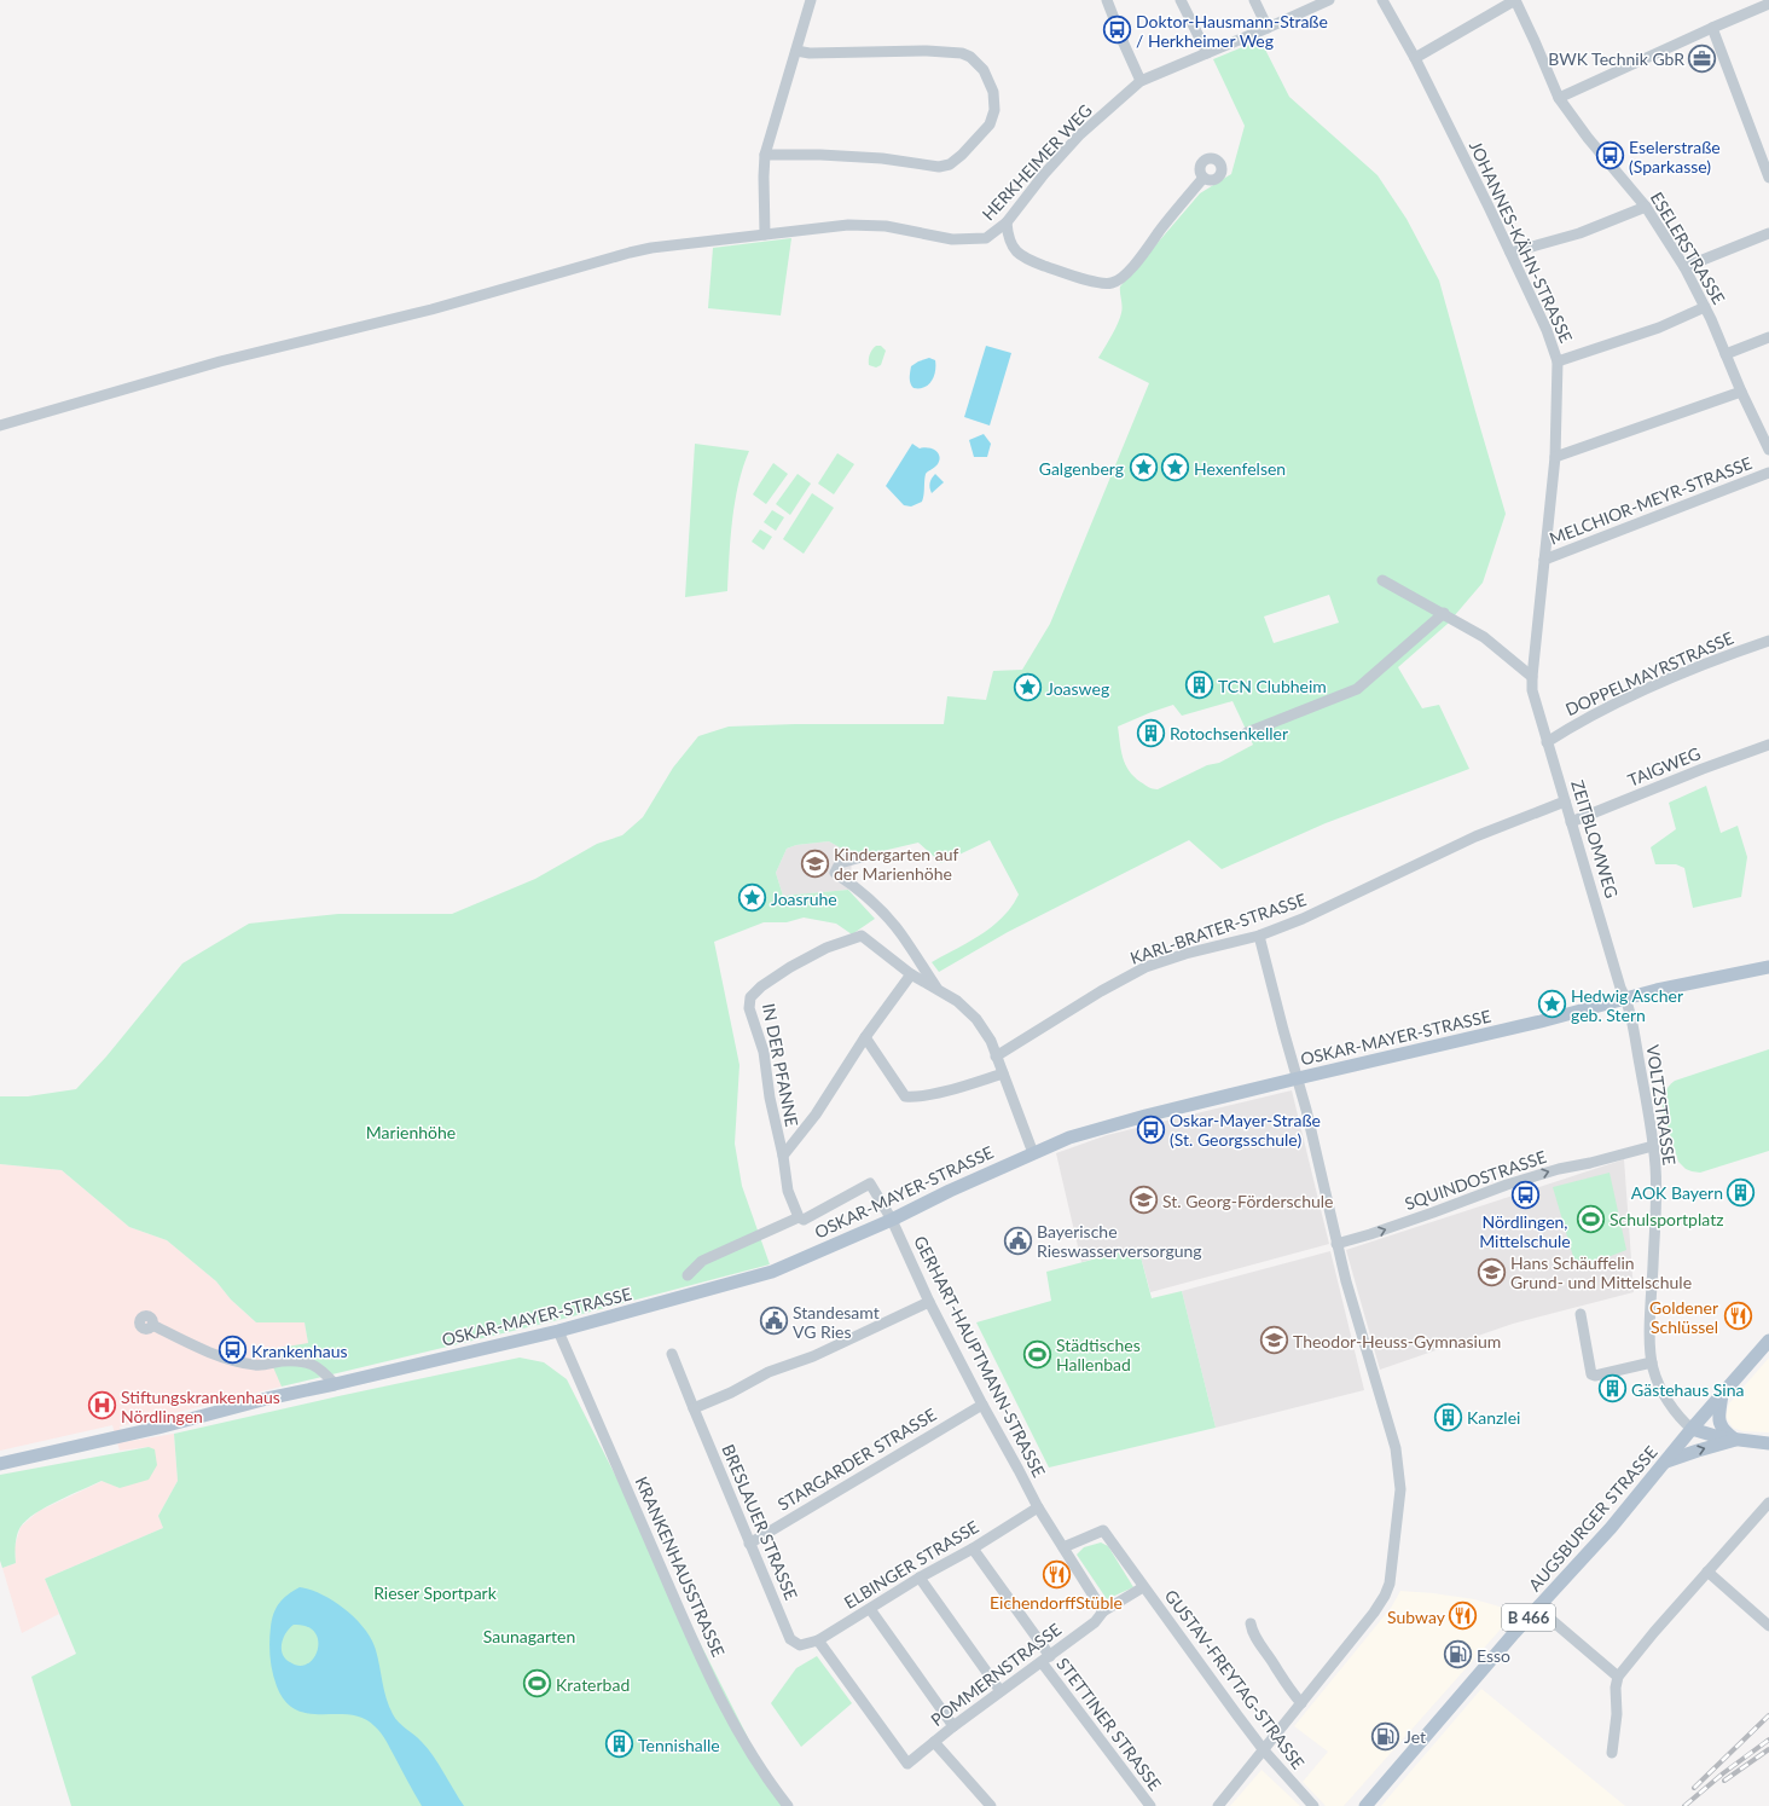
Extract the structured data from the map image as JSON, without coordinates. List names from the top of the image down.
{
  "streets": {
    "main road": ["OSKAR-MAYER-STRASSE", "AUGSBURGER STRASSE", "B 466"],
    "street": [
      "HERKHEIMER WEG",
      "JOHANNES-KÄHN-STRASSE",
      "ESELERSTRASSE",
      "MELCHIOR-MEYR-STRASSE",
      "DOPPELMAYRSTRASSE",
      "TAIGWEG",
      "ZEITBLOMWEG",
      "KARL-BRATER-STRASSE",
      "IN DER PFANNE",
      "VOLTZSTRASSE",
      "SQUINDOSTRASSE",
      "GERHART-HAUPTMANN-STRASSE",
      "STARGARDER STRASSE",
      "BRESLAUER STRASSE",
      "ELBINGER STRASSE",
      "KRANKENHAUSSTRASSE",
      "POMMERNSTRASSE",
      "GUSTAV-FREYTAG-STRASSE",
      "STETTINER STRASSE"
    ]
  },
  "crossings": [
    ["JOHANNES-KÄHN-STRASSE", "MELCHIOR-MEYR-STRASSE"],
    ["JOHANNES-KÄHN-STRASSE", "ZEITBLOMWEG"],
    ["DOPPELMAYRSTRASSE", "ZEITBLOMWEG"],
    ["TAIGWEG", "ZEITBLOMWEG"],
    ["ZEITBLOMWEG", "KARL-BRATER-STRASSE"],
    ["ZEITBLOMWEG", "OSKAR-MAYER-STRASSE"],
    ["ZEITBLOMWEG", "VOLTZSTRASSE"],
    ["KARL-BRATER-STRASSE", "IN DER PFANNE"],
    ["OSKAR-MAYER-STRASSE", "IN DER PFANNE"],
    ["OSKAR-MAYER-STRASSE", "VOLTZSTRASSE"],
    ["OSKAR-MAYER-STRASSE", "GERHART-HAUPTMANN-STRASSE"],
    ["OSKAR-MAYER-STRASSE", "KRANKENHAUSSTRASSE"],
    ["VOLTZSTRASSE", "SQUINDOSTRASSE"],
    ["VOLTZSTRASSE", "AUGSBURGER STRASSE"],
    ["GERHART-HAUPTMANN-STRASSE", "STARGARDER STRASSE"],
    ["GERHART-HAUPTMANN-STRASSE", "ELBINGER STRASSE"],
    ["GERHART-HAUPTMANN-STRASSE", "POMMERNSTRASSE"],
    ["GERHART-HAUPTMANN-STRASSE", "GUSTAV-FREYTAG-STRASSE"],
    ["STARGARDER STRASSE", "BRESLAUER STRASSE"],
    ["BRESLAUER STRASSE", "ELBINGER STRASSE"],
    ["ELBINGER STRASSE", "POMMERNSTRASSE"],
    ["ELBINGER STRASSE", "STETTINER STRASSE"],
    ["POMMERNSTRASSE", "GUSTAV-FREYTAG-STRASSE"],
    ["POMMERNSTRASSE", "STETTINER STRASSE"]
  ],
  "one_way": ["SQUINDOSTRASSE"],
  "parks": ["Marienhöhe", "Rieser Sportpark", "Saunagarten"],
  "places": {
    "bus stop": [
      "Doktor-Hausmann-Straße / Herkheimer Weg",
      "Eselerstraße (Sparkasse)",
      "Oskar-Mayer-Straße (St. Georgsschule)",
      "Nördlingen, Mittelschule",
      "Krankenhaus"
    ],
    "office": ["BWK Technik GbR"],
    "place": [
      "Galgenberg",
      "Hexenfelsen",
      "Joasweg",
      "Joasruhe",
      "Hedwig Ascher geb. Stern"
    ],
    "building": [
      "TCN Clubheim",
      "Rotochsenkeller",
      "AOK Bayern",
      "Gästehaus Sina",
      "Kanzlei",
      "Tennishalle"
    ],
    "school or university": [
      "Kindergarten auf der Marienhöhe",
      "St. Georg-Förderschule",
      "Hans Schäuffelin Grund- und Mittelschule",
      "Theodor-Heuss-Gymnasium"
    ],
    "sports": ["Schulsportplatz", "Städtisches Hallenbad", "Kraterbad"],
    "public building": ["Bayerische Rieswasserversorgung", "Standesamt VG Ries"],
    "restaurant": ["Goldener Schlüssel", "EichendorffStüble", "Subway"],
    "hospital": ["Stiftungskrankenhaus Nördlingen"],
    "fuel station": ["Esso", "Jet"]
  }
}
